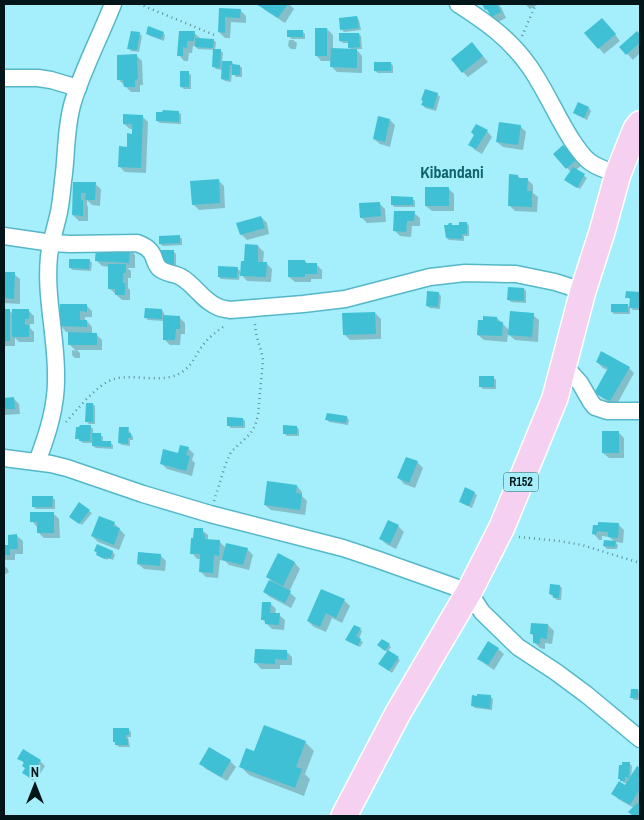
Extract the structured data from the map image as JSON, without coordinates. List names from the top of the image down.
{
  "streets": {
    "main road": ["R152"]
  },
  "districts": ["Kibandani"],
  "north": "top"
}
